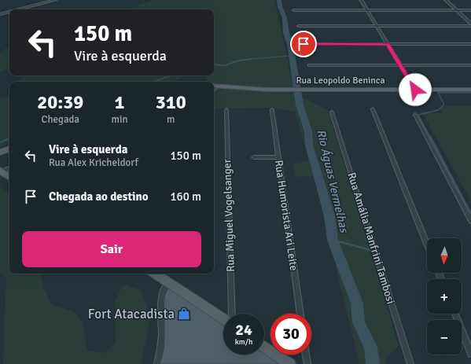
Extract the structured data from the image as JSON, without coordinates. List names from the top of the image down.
{
  "streets": {
    "main road": ["Rua Leopoldo Beninca"],
    "street": ["Rua Miguel Vogelsanger", "Rua Humorista Ari Leite", "Rua Amália Manfrini Tambosi"]
  },
  "water": ["Rio Águas Vermelhas"],
  "places": {
    "shop": ["Fort Atacadista"]
  },
  "north": "bottom",
  "page": {
    "turn": ["150 m", "Vire à esquerda"],
    "eta": [
      "20:39",
      "Chegada",
      "1",
      "min",
      "310",
      "m"
    ],
    "list": [
      {
        "name": "Vire à esquerda",
        "note": "Rua Alex Kricheldorf",
        "value": "150 m"
      },
      {
        "name": "Chegada ao destino",
        "value": "160 m"
      }
    ],
    "buttons": "Sair",
    "map_buttons": ["+", "−"],
    "speed": "24 km/h",
    "limit": "30"
  }
}
